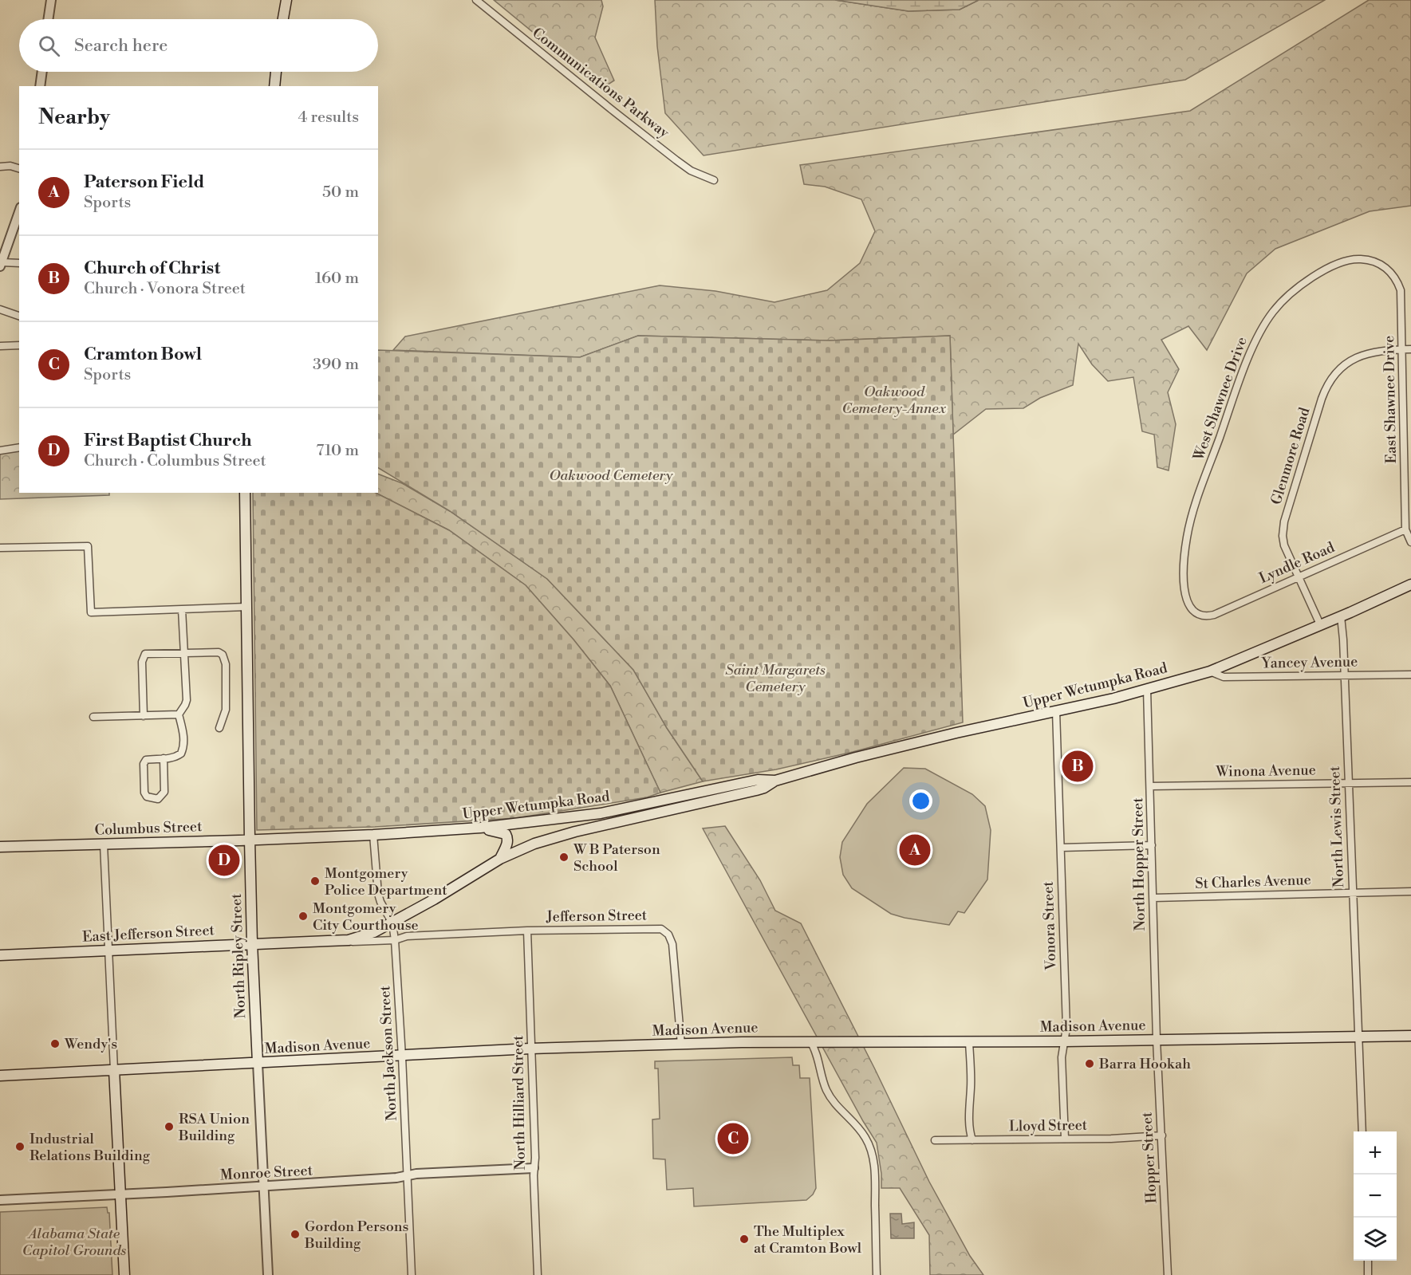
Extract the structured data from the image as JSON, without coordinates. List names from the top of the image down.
{
  "streets": {
    "main road": [
      "Upper Wetumpka Road",
      "Columbus Street",
      "East Jefferson Street",
      "North Ripley Street",
      "Madison Avenue"
    ],
    "street": [
      "Communications Parkway",
      "West Shawnee Drive",
      "East Shawnee Drive",
      "Glenmore Road",
      "Lyndle Road",
      "Yancey Avenue",
      "Winona Avenue",
      "North Lewis Street",
      "North Hopper Street",
      "St Charles Avenue",
      "Jefferson Street",
      "Vonora Street",
      "North Jackson Street",
      "North Hilliard Street",
      "Lloyd Street",
      "Hopper Street",
      "Monroe Street"
    ]
  },
  "crossings": [
    ["West Shawnee Drive", "East Shawnee Drive"],
    ["West Shawnee Drive", "Lyndle Road"],
    ["East Shawnee Drive", "Glenmore Road"],
    ["East Shawnee Drive", "Lyndle Road"],
    ["Glenmore Road", "Lyndle Road"],
    ["Glenmore Road", "Upper Wetumpka Road"],
    ["Yancey Avenue", "Upper Wetumpka Road"],
    ["Yancey Avenue", "North Lewis Street"],
    ["Upper Wetumpka Road", "North Lewis Street"],
    ["Upper Wetumpka Road", "Columbus Street"],
    ["Upper Wetumpka Road", "North Hopper Street"],
    ["Upper Wetumpka Road", "Vonora Street"],
    ["Upper Wetumpka Road", "East Jefferson Street"],
    ["Upper Wetumpka Road", "North Jackson Street"],
    ["Winona Avenue", "North Lewis Street"],
    ["Winona Avenue", "North Hopper Street"],
    ["North Lewis Street", "St Charles Avenue"],
    ["North Lewis Street", "Madison Avenue"],
    ["Columbus Street", "North Ripley Street"],
    ["North Hopper Street", "St Charles Avenue"],
    ["North Hopper Street", "Madison Avenue"],
    ["North Hopper Street", "Hopper Street"],
    ["Jefferson Street", "East Jefferson Street"],
    ["Jefferson Street", "Madison Avenue"],
    ["Jefferson Street", "North Hilliard Street"],
    ["Vonora Street", "Madison Avenue"],
    ["Vonora Street", "Lloyd Street"],
    ["East Jefferson Street", "North Ripley Street"],
    ["East Jefferson Street", "North Jackson Street"],
    ["East Jefferson Street", "North Hilliard Street"],
    ["North Ripley Street", "Madison Avenue"],
    ["North Ripley Street", "Monroe Street"],
    ["Madison Avenue", "North Jackson Street"],
    ["Madison Avenue", "North Hilliard Street"],
    ["Madison Avenue", "Hopper Street"],
    ["North Jackson Street", "Monroe Street"],
    ["North Hilliard Street", "Monroe Street"],
    ["Lloyd Street", "Hopper Street"]
  ],
  "parks": [
    "Oakwood Cemetery-Annex",
    "Oakwood Cemetery",
    "Saint Margarets Cemetery",
    "Alabama State Capitol Grounds"
  ],
  "places": [
    "W B Paterson School",
    "Montgomery Police Department",
    "Montgomery City Courthouse",
    "Wendy's",
    "Barra Hookah",
    "RSA Union Building",
    "Industrial Relations Building",
    "Gordon Persons Building",
    "The Multiplex at Cramton Bowl"
  ],
  "page": {
    "search": "Search here",
    "heading": ["Nearby", "4 results"],
    "list": [
      {
        "mark": "A",
        "name": "Paterson Field",
        "note": "Sports",
        "value": "50 m"
      },
      {
        "mark": "B",
        "name": "Church of Christ",
        "note": "Church · Vonora Street",
        "value": "160 m"
      },
      {
        "mark": "C",
        "name": "Cramton Bowl",
        "note": "Sports",
        "value": "390 m"
      },
      {
        "mark": "D",
        "name": "First Baptist Church",
        "note": "Church · Columbus Street",
        "value": "710 m"
      }
    ],
    "pins": [
      "B",
      "A",
      "D",
      "C"
    ],
    "map_buttons": ["+", "−"]
  }
}
